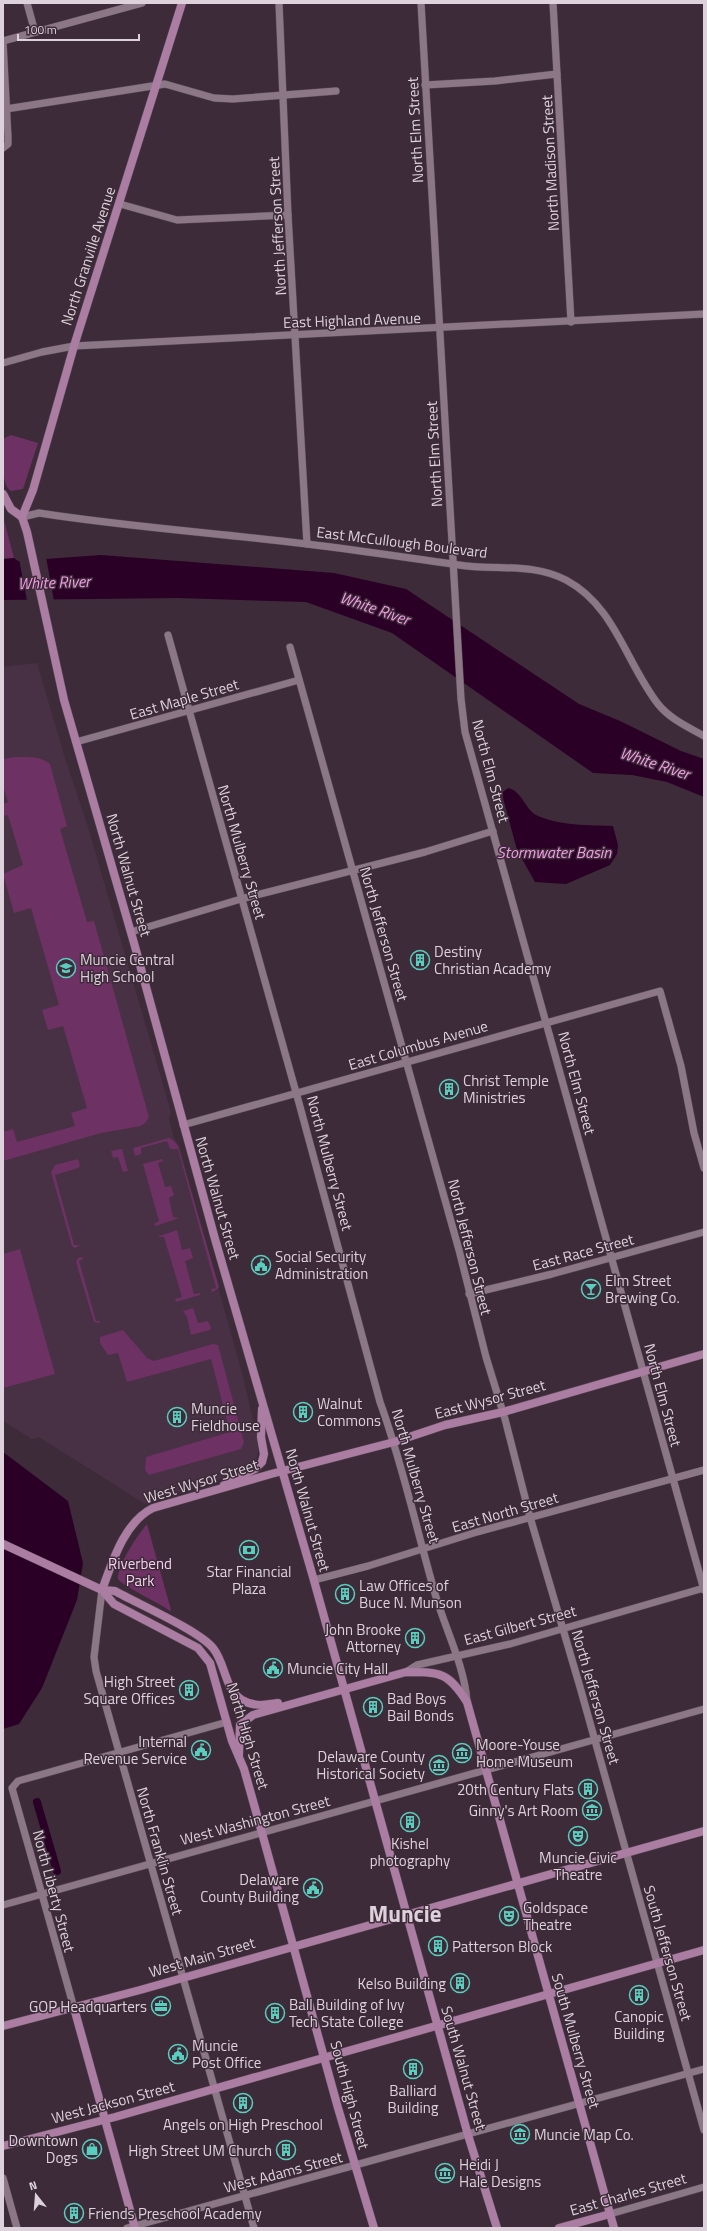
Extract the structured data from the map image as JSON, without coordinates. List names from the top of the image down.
{
  "streets": {
    "main road": [
      "North Granville Avenue",
      "North Mulberry Street",
      "North Walnut Street",
      "East Wysor Street",
      "West Wysor Street",
      "East Gilbert Street",
      "North High Street",
      "West Main Street",
      "South Mulberry Street",
      "South Walnut Street",
      "South High Street",
      "West Jackson Street",
      "East Charles Street"
    ],
    "street": [
      "North Elm Street",
      "North Madison Street",
      "North Jefferson Street",
      "East Highland Avenue",
      "East McCullough Boulevard",
      "East Maple Street",
      "East Columbus Avenue",
      "East Race Street",
      "East North Street",
      "West Washington Street",
      "North Franklin Street",
      "North Liberty Street",
      "South Jefferson Street",
      "West Adams Street"
    ]
  },
  "crossings": [
    ["North Elm Street", "East Highland Avenue"],
    ["North Elm Street", "East McCullough Boulevard"],
    ["North Elm Street", "East Columbus Avenue"],
    ["North Elm Street", "East Race Street"],
    ["North Elm Street", "East Wysor Street"],
    ["North Elm Street", "East North Street"],
    ["North Elm Street", "East Gilbert Street"],
    ["North Madison Street", "East Highland Avenue"],
    ["North Jefferson Street", "East Highland Avenue"],
    ["North Jefferson Street", "East McCullough Boulevard"],
    ["North Jefferson Street", "East Maple Street"],
    ["North Jefferson Street", "East Columbus Avenue"],
    ["North Jefferson Street", "East Race Street"],
    ["North Jefferson Street", "East Wysor Street"],
    ["North Jefferson Street", "East North Street"],
    ["North Jefferson Street", "East Gilbert Street"],
    ["North Jefferson Street", "West Washington Street"],
    ["North Jefferson Street", "South Jefferson Street"],
    ["North Jefferson Street", "West Main Street"],
    ["North Granville Avenue", "East Highland Avenue"],
    ["North Granville Avenue", "East McCullough Boulevard"],
    ["North Granville Avenue", "North Walnut Street"],
    ["East McCullough Boulevard", "North Walnut Street"],
    ["East Maple Street", "North Mulberry Street"],
    ["East Maple Street", "North Walnut Street"],
    ["North Mulberry Street", "East Columbus Avenue"],
    ["North Mulberry Street", "East Wysor Street"],
    ["North Mulberry Street", "East North Street"],
    ["North Mulberry Street", "East Gilbert Street"],
    ["North Mulberry Street", "West Washington Street"],
    ["North Mulberry Street", "West Main Street"],
    ["North Mulberry Street", "South Mulberry Street"],
    ["North Walnut Street", "East Columbus Avenue"],
    ["North Walnut Street", "East Wysor Street"],
    ["North Walnut Street", "West Wysor Street"],
    ["North Walnut Street", "East North Street"],
    ["North Walnut Street", "East Gilbert Street"],
    ["North Walnut Street", "West Washington Street"],
    ["North Walnut Street", "West Main Street"],
    ["North Walnut Street", "South Walnut Street"],
    ["East Wysor Street", "West Wysor Street"],
    ["West Wysor Street", "North High Street"],
    ["West Wysor Street", "North Franklin Street"],
    ["East Gilbert Street", "North High Street"],
    ["North High Street", "West Washington Street"],
    ["North High Street", "North Franklin Street"],
    ["North High Street", "West Main Street"],
    ["North High Street", "South High Street"],
    ["West Washington Street", "North Franklin Street"],
    ["West Washington Street", "North Liberty Street"],
    ["North Franklin Street", "North Liberty Street"],
    ["North Franklin Street", "West Main Street"],
    ["North Franklin Street", "West Jackson Street"],
    ["North Franklin Street", "West Adams Street"],
    ["North Liberty Street", "West Main Street"],
    ["South Jefferson Street", "West Main Street"],
    ["South Jefferson Street", "West Jackson Street"],
    ["South Jefferson Street", "West Adams Street"],
    ["West Main Street", "South Mulberry Street"],
    ["West Main Street", "South Walnut Street"],
    ["West Main Street", "South High Street"],
    ["South Mulberry Street", "West Jackson Street"],
    ["South Mulberry Street", "West Adams Street"],
    ["South Mulberry Street", "East Charles Street"],
    ["South Walnut Street", "West Jackson Street"],
    ["South Walnut Street", "West Adams Street"],
    ["South High Street", "West Jackson Street"],
    ["South High Street", "West Adams Street"]
  ],
  "districts": ["Muncie"],
  "water": ["White River", "Stormwater Basin"],
  "parks": ["Riverbend Park"],
  "places": {
    "building": [
      "Destiny Christian Academy",
      "Christ Temple Ministries",
      "Walnut Commons",
      "Muncie Fieldhouse",
      "Law Offices of Buce N. Munson",
      "John Brooke Attorney",
      "High Street Square Offices",
      "Bad Boys Bail Bonds",
      "20th Century Flats",
      "Kishel photography",
      "Patterson Block",
      "Kelso Building",
      "Canopic Building",
      "Ball Building of Ivy Tech State College",
      "Balliard Building",
      "Angels on High Preschool",
      "High Street UM Church",
      "Friends Preschool Academy"
    ],
    "school or university": ["Muncie Central High School"],
    "public building": [
      "Social Security Administration",
      "Muncie City Hall",
      "Internal Revenue Service",
      "Delaware County Building",
      "Muncie Post Office"
    ],
    "bar": ["Elm Street Brewing Co."],
    "bank": ["Star Financial Plaza"],
    "museum": [
      "Moore-Youse Home Museum",
      "Delaware County Historical Society",
      "Ginny's Art Room",
      "Muncie Map Co.",
      "Heidi J Hale Designs"
    ],
    "theatre": ["Muncie Civic Theatre", "Goldspace Theatre"],
    "office": ["GOP Headquarters"],
    "shop": ["Downtown Dogs"]
  },
  "scale_bar": "100 m",
  "north": "top"
}
